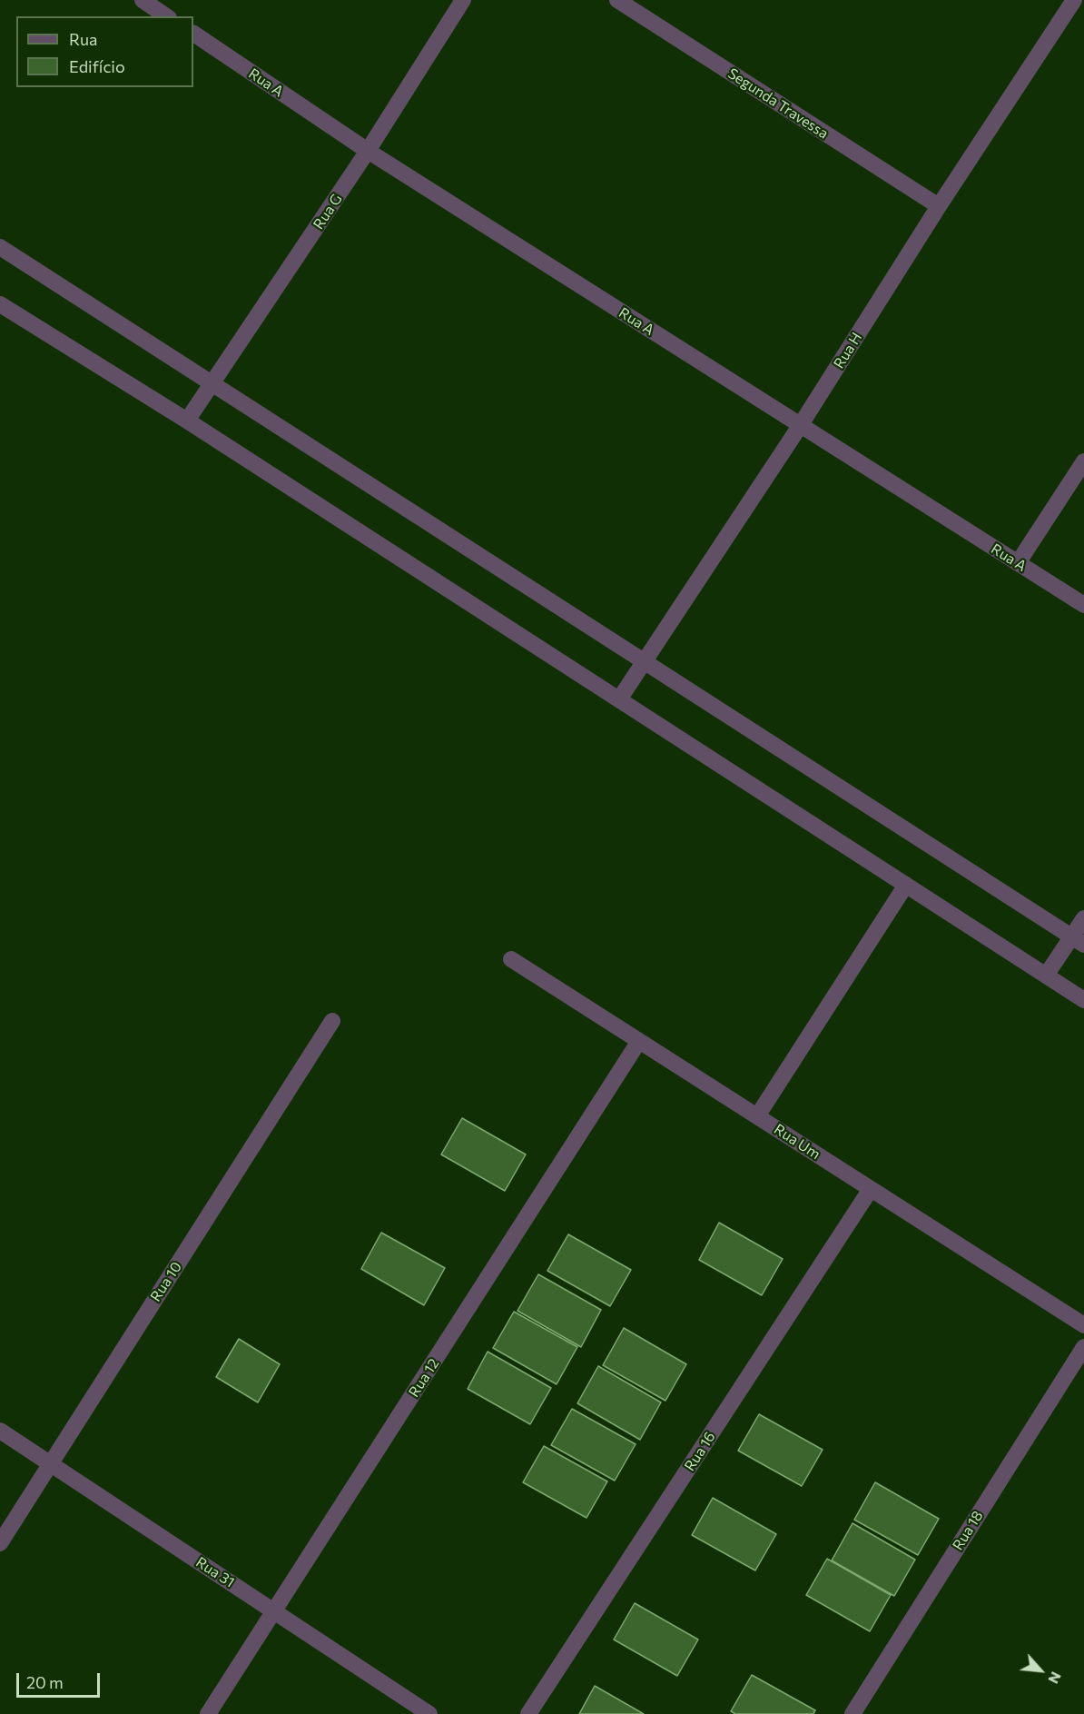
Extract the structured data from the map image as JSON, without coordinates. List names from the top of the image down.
{
  "streets": {
    "street": [
      "Rua A",
      "Segunda Travessa",
      "Rua G",
      "Rua H",
      "Rua Um",
      "Rua 10",
      "Rua 12",
      "Rua 16",
      "Rua 18",
      "Rua 31"
    ]
  },
  "crossings": [
    ["Rua A", "Rua G"],
    ["Rua A", "Rua H"],
    ["Segunda Travessa", "Rua H"],
    ["Rua Um", "Rua 12"],
    ["Rua Um", "Rua 16"],
    ["Rua 10", "Rua 31"],
    ["Rua 12", "Rua 31"]
  ],
  "legend": ["Rua", "Edifício"],
  "scale_bar": "20 m",
  "north": "bottom right"
}
